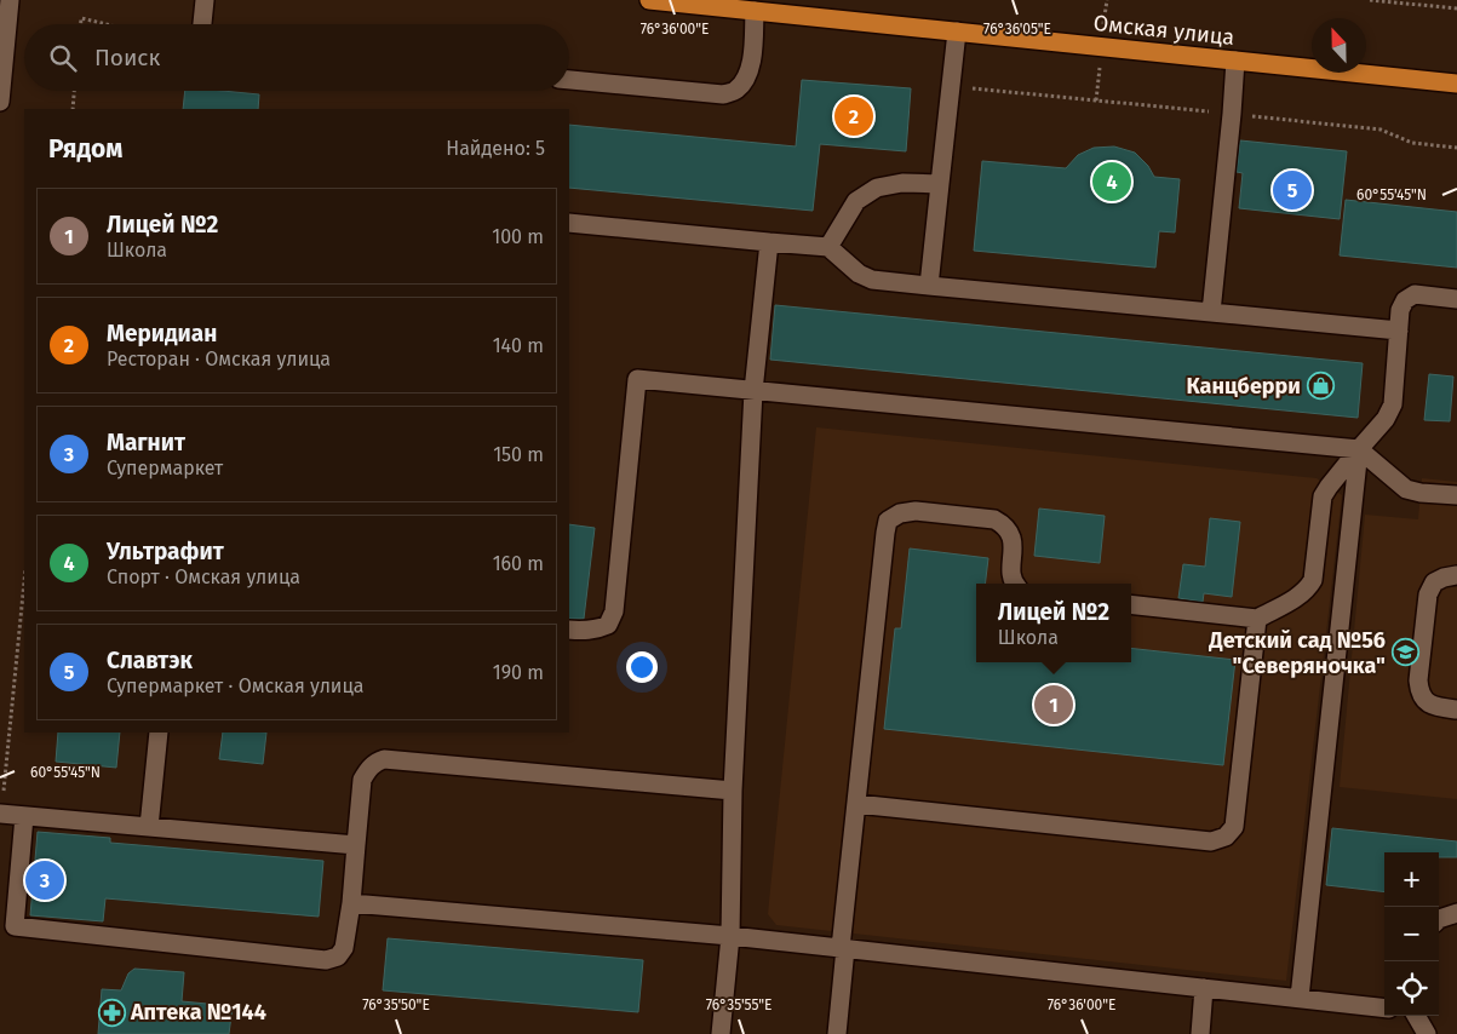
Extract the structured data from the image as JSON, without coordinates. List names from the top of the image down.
{
  "streets": {
    "main road": ["Омская улица"]
  },
  "places": {
    "shop": ["Канцберри"],
    "school or university": ["Детский сад №56 \"Северяночка\""],
    "pharmacy": ["Аптека №144"]
  },
  "north": "top",
  "page": {
    "search": "Поиск",
    "pins": [
      "2",
      "4",
      "5",
      "1",
      "3"
    ],
    "heading": ["Рядом", "Найдено: 5"],
    "list": [
      {
        "mark": "1",
        "name": "Лицей №2",
        "note": "Школа",
        "value": "100 m"
      },
      {
        "mark": "2",
        "name": "Меридиан",
        "note": "Ресторан · Омская улица",
        "value": "140 m"
      },
      {
        "mark": "3",
        "name": "Магнит",
        "note": "Супермаркет",
        "value": "150 m"
      },
      {
        "mark": "4",
        "name": "Ультрафит",
        "note": "Спорт · Омская улица",
        "value": "160 m"
      },
      {
        "mark": "5",
        "name": "Славтэк",
        "note": "Супермаркет · Омская улица",
        "value": "190 m"
      }
    ],
    "popup": ["Лицей №2", "Школа"],
    "map_buttons": ["+", "−"]
  },
  "coordinates": [
    "76°36'05\"E",
    "76°36'00\"E",
    "60°55'45\"N",
    "76°35'50\"E",
    "76°35'55\"E"
  ]
}
